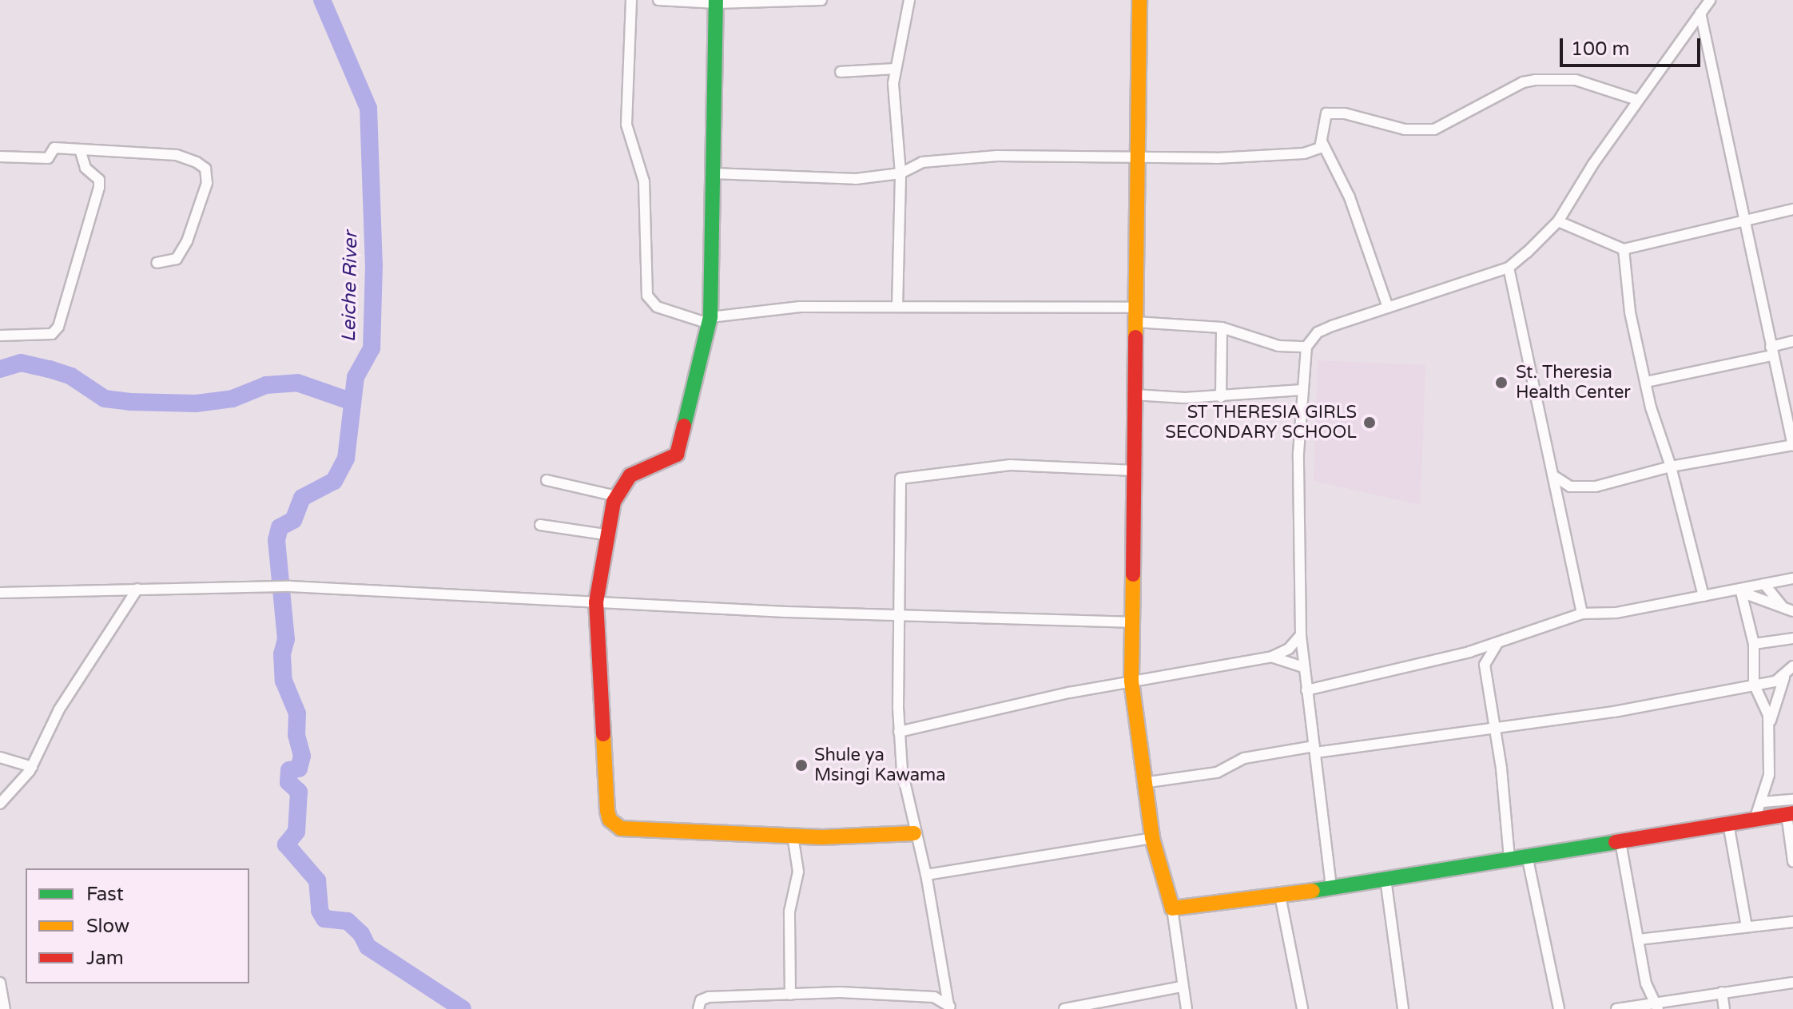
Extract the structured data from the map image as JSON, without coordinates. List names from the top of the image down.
{
  "water": ["Leiche River"],
  "places": ["St. Theresia Health Center", "ST THERESIA GIRLS SECONDARY SCHOOL", "Shule ya Msingi Kawama"],
  "legend": ["Fast", "Slow", "Jam"],
  "scale_bar": "100 m"
}
